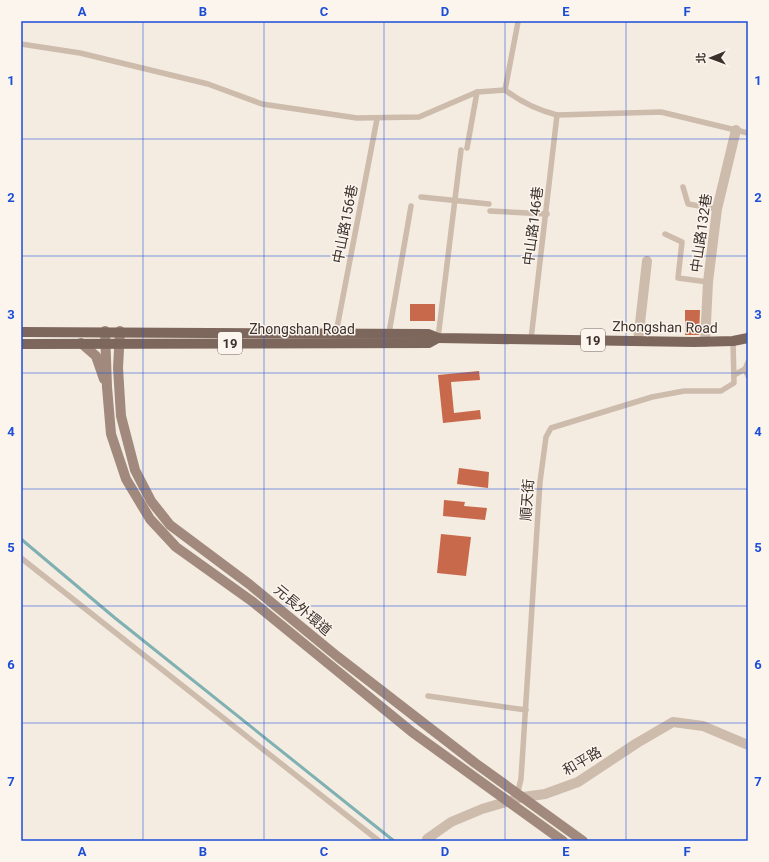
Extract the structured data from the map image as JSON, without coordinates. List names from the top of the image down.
{
  "streets": {
    "main road": ["Zhongshan Road", "19"],
    "street": ["中山路132巷", "元長外環道", "和平路"],
    "lane": ["中山路156巷", "中山路146巷", "順天街"]
  },
  "crossings": [
    ["中山路156巷", "Zhongshan Road"],
    ["中山路146巷", "Zhongshan Road"],
    ["中山路132巷", "Zhongshan Road"],
    ["Zhongshan Road", "元長外環道"],
    ["順天街", "元長外環道"],
    ["順天街", "和平路"],
    ["元長外環道", "和平路"]
  ],
  "north": "left",
  "grid": {
    "columns": [
      "A",
      "B",
      "C",
      "D",
      "E",
      "F"
    ],
    "rows": [
      "1",
      "2",
      "3",
      "4",
      "5",
      "6",
      "7"
    ]
  }
}
